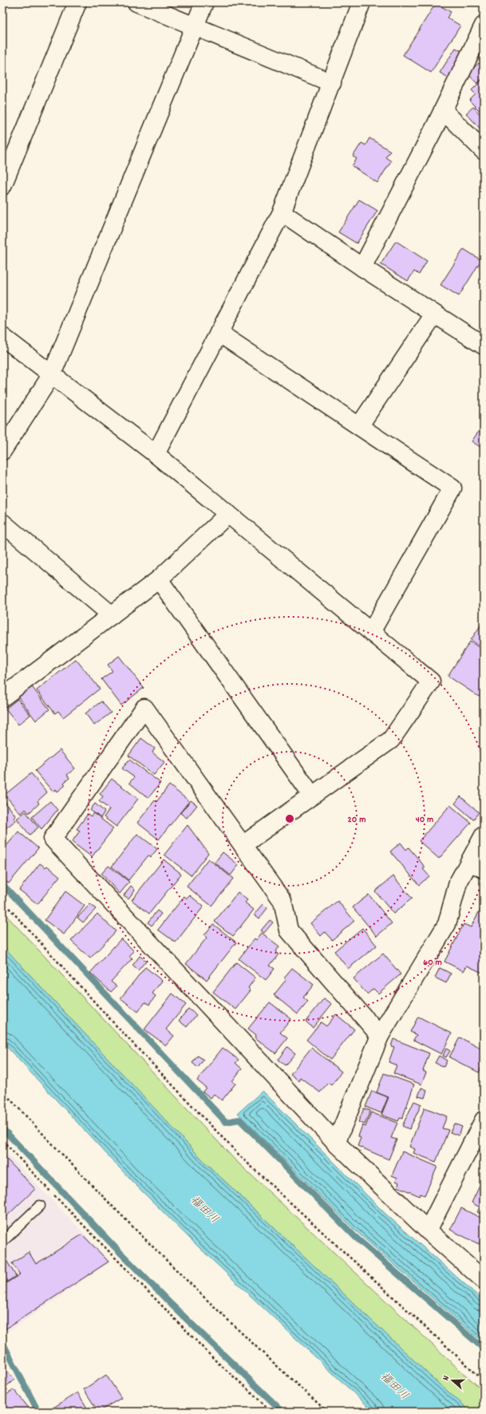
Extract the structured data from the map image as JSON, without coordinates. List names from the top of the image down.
{
  "water": ["福田川"],
  "north": "left",
  "rings": ["20 m", "40 m", "60 m"]
}
